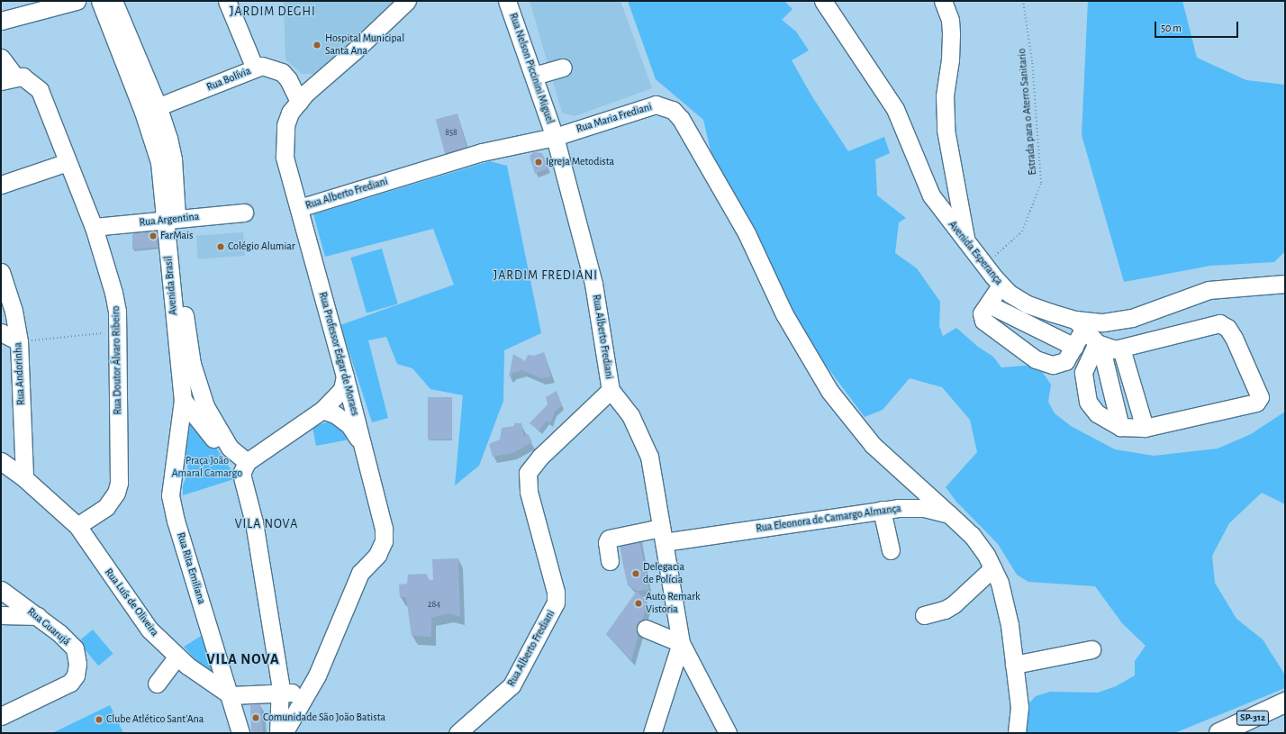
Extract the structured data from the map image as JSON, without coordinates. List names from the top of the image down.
{
  "streets": {
    "main road": ["SP-312"],
    "street": [
      "Rua Nelson Piccinini Miguel",
      "Rua Bolívia",
      "Rua Maria Frediani",
      "Rua Alberto Frediani",
      "Rua Argentina",
      "Avenida Esperança",
      "Avenida Brasil",
      "Rua Professor Edgar de Moraes",
      "Rua Doutor Álvaro Ribeiro",
      "Rua Andorinha",
      "Rua Eleonora de Camargo Almança",
      "Rua Rita Emiliana",
      "Rua Luís de Oliveira",
      "Rua Guarujá"
    ],
    "path": ["Estrada para o Aterro Sanitario"]
  },
  "crossings": [
    ["Rua Nelson Piccinini Miguel", "Rua Maria Frediani"],
    ["Rua Nelson Piccinini Miguel", "Rua Alberto Frediani"],
    ["Rua Bolívia", "Avenida Brasil"],
    ["Rua Bolívia", "Rua Professor Edgar de Moraes"],
    ["Estrada para o Aterro Sanitario", "Avenida Esperança"],
    ["Rua Maria Frediani", "Rua Alberto Frediani"],
    ["Rua Maria Frediani", "Rua Eleonora de Camargo Almança"],
    ["Rua Alberto Frediani", "Rua Professor Edgar de Moraes"],
    ["Rua Argentina", "Avenida Brasil"],
    ["Rua Argentina", "Rua Doutor Álvaro Ribeiro"],
    ["Avenida Brasil", "Rua Rita Emiliana"],
    ["Rua Doutor Álvaro Ribeiro", "Rua Luís de Oliveira"],
    ["Rua Rita Emiliana", "Rua Luís de Oliveira"]
  ],
  "districts": [
    "JARDIM DEGHI",
    "JARDIM FREDIANI",
    "VILA NOVA",
    "VILA NOVA"
  ],
  "parks": ["Praça João Amaral Camargo"],
  "places": [
    "Hospital Municipal Santa Ana",
    "Igreja Metodista",
    "FarMais",
    "Colégio Alumiar",
    "Delegacia de Polícia",
    "Auto Remark Vistoria",
    "Comunidade São João Batista",
    "Clube Atlético Sant'Ana"
  ],
  "house_numbers": ["858", "284"],
  "scale_bar": "50 m"
}
